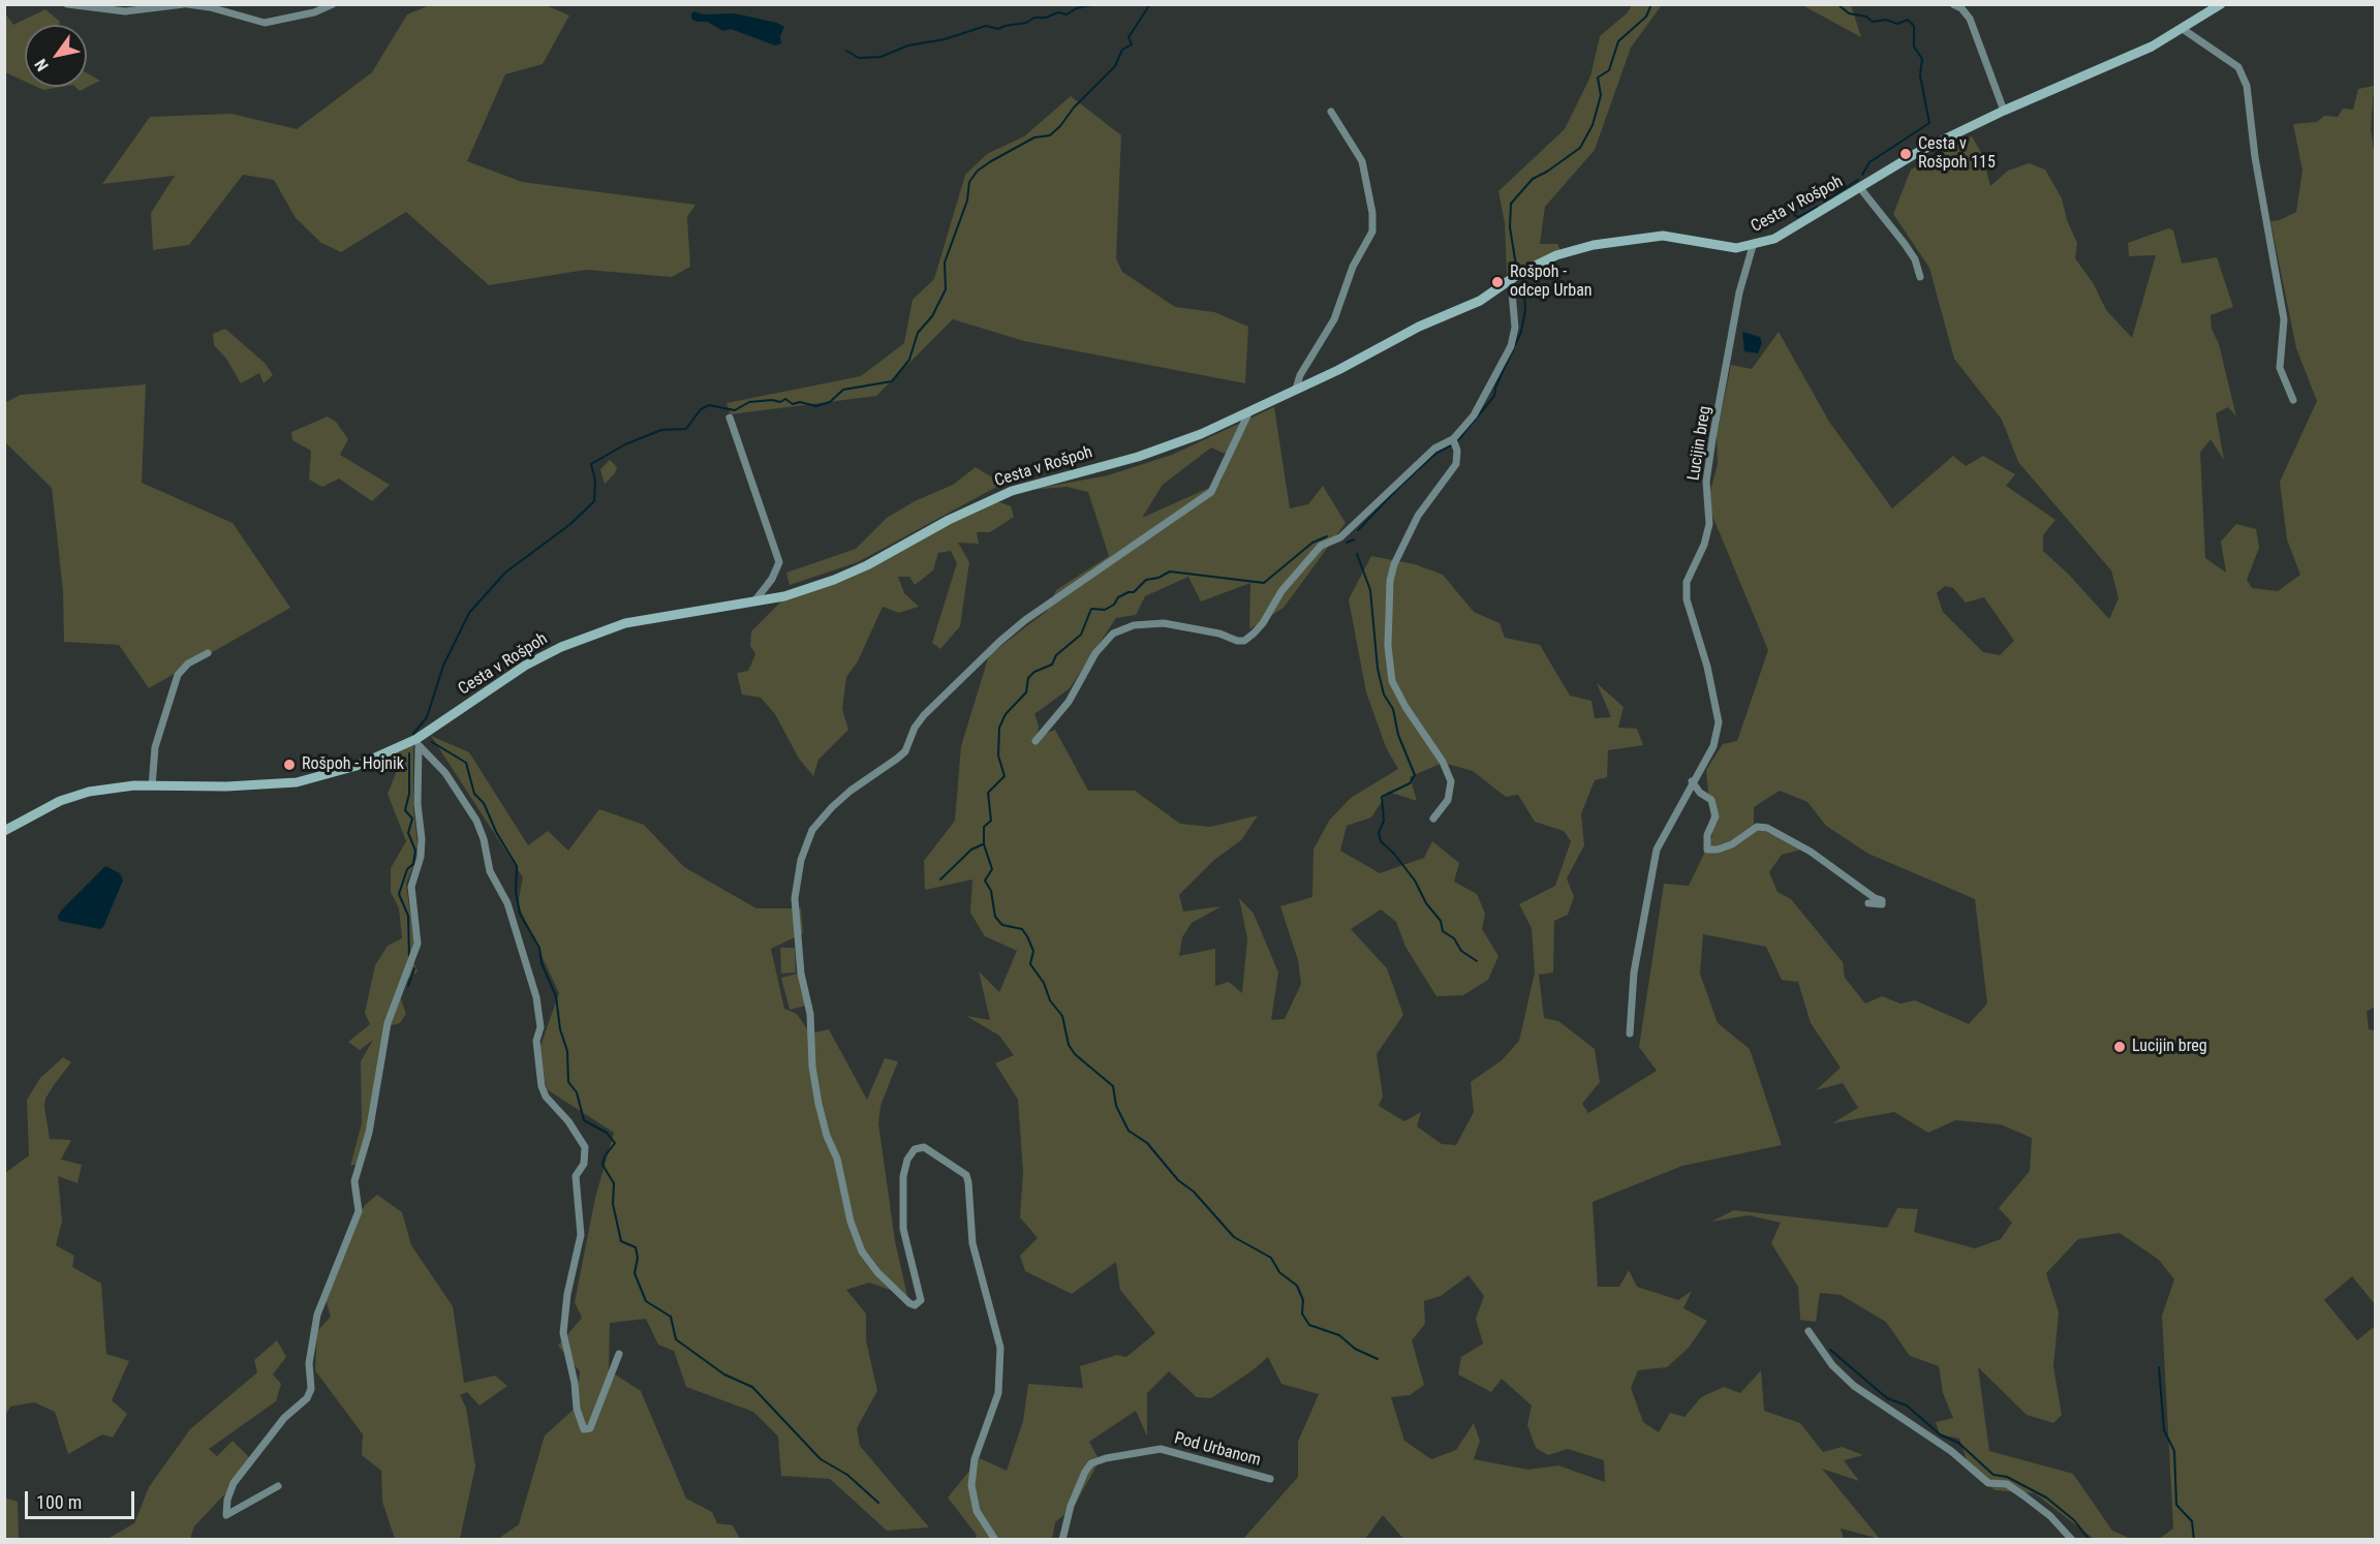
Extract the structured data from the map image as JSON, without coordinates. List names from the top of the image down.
{
  "streets": {
    "street": ["Cesta v Rošpoh", "Lucijin breg", "Pod Urbanom"]
  },
  "crossings": [
    ["Cesta v Rošpoh", "Lucijin breg"]
  ],
  "places": [
    "Cesta v Rošpoh 115",
    "Rošpoh - odcep Urban",
    "Rošpoh - Hojnik",
    "Lucijin breg"
  ],
  "scale_bar": "100 m",
  "north": "bottom left"
}
